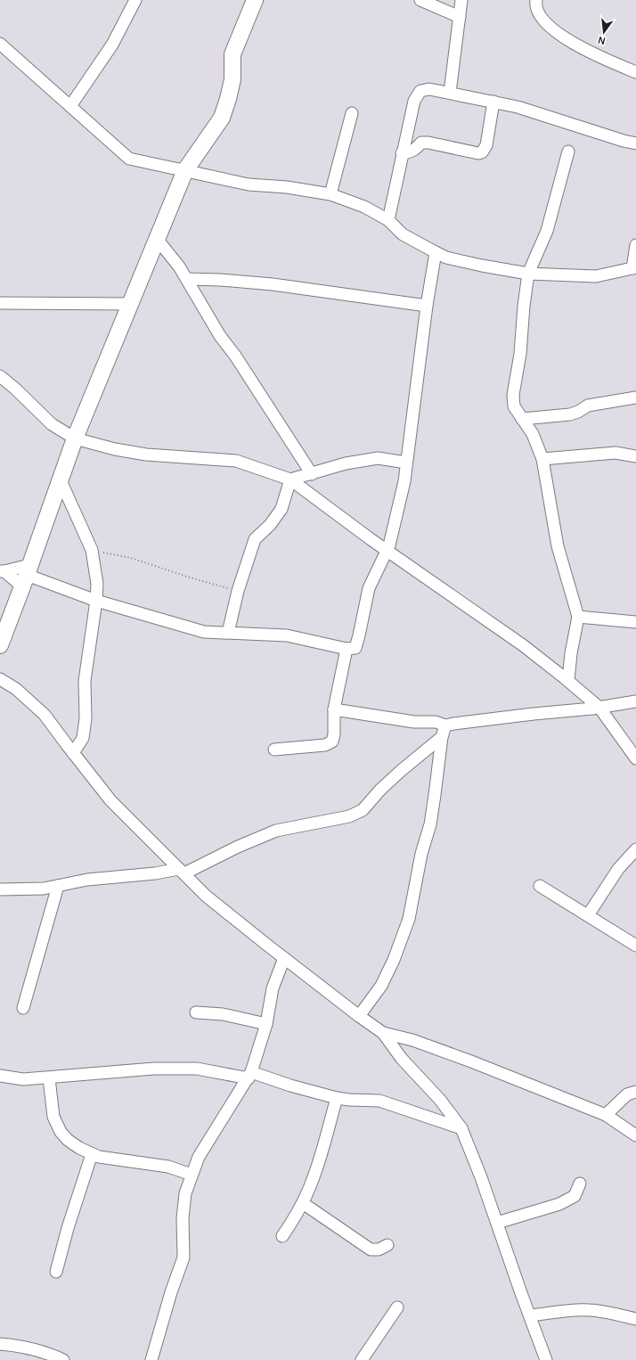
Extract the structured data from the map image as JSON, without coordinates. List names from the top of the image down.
{
  "north": "bottom"
}
